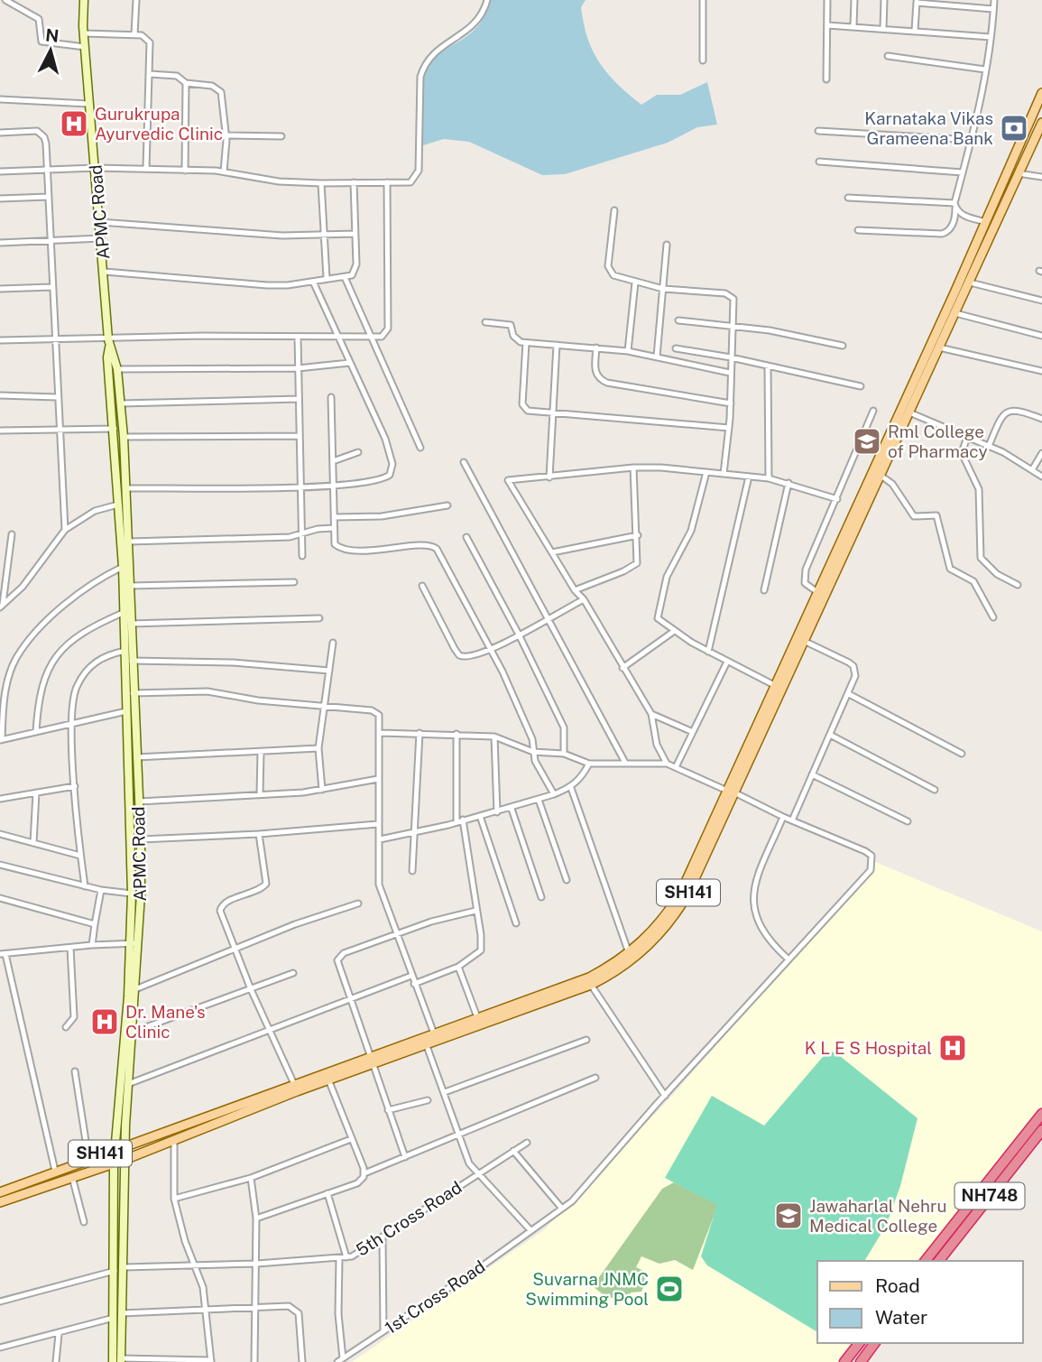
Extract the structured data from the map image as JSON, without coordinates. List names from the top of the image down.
{
  "streets": {
    "highway": ["NH748"],
    "main road": ["SH141"],
    "street": ["APMC Road", "5th Cross Road", "1st Cross Road"]
  },
  "crossings": [
    ["APMC Road", "SH141"],
    ["APMC Road", "5th Cross Road"],
    ["SH141", "5th Cross Road"]
  ],
  "places": {
    "hospital": ["Gurukrupa Ayurvedic Clinic", "Dr. Mane's Clinic", "K L E S Hospital"],
    "bank": ["Karnataka Vikas Grameena Bank"],
    "school or university": ["Rml College of Pharmacy", "Jawaharlal Nehru Medical College"],
    "sports": ["Suvarna JNMC Swimming Pool"]
  },
  "legend": ["Road", "Water"],
  "north": "top"
}
